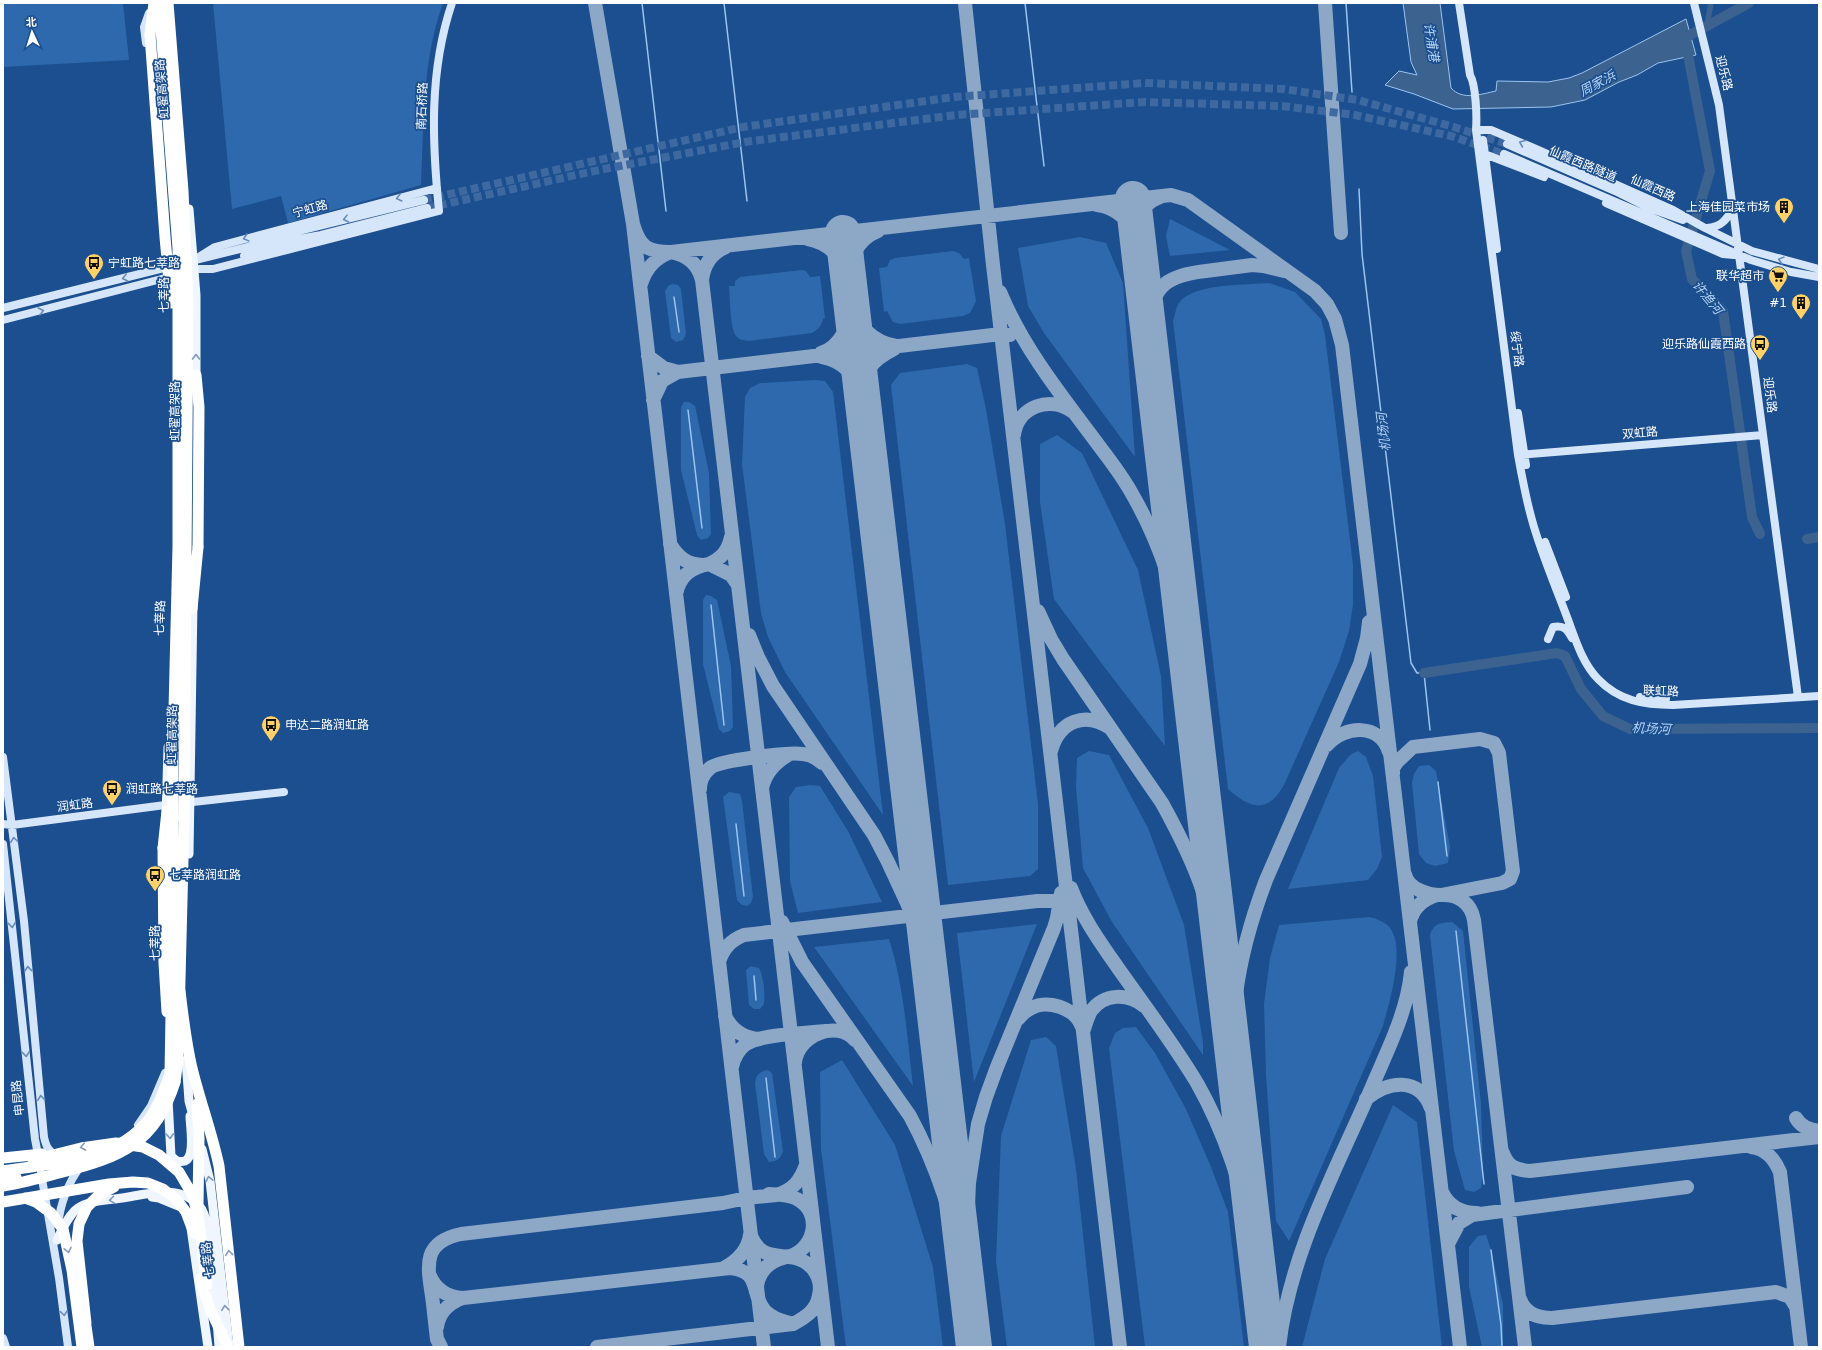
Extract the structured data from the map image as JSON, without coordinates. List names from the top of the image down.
{
  "streets": {
    "highway": ["虹翟高架路"],
    "main road": [
      "迎乐路",
      "南石桥路",
      "仙霞西路隧道",
      "仙霞西路",
      "宁虹路",
      "七莘路",
      "绥宁路",
      "双虹路",
      "联虹路",
      "润虹路",
      "申昆路"
    ]
  },
  "crossings": [
    ["迎乐路", "双虹路"],
    ["迎乐路", "联虹路"],
    ["南石桥路", "宁虹路"],
    ["仙霞西路隧道", "仙霞西路"],
    ["仙霞西路", "绥宁路"],
    ["宁虹路", "七莘路"],
    ["七莘路", "润虹路"],
    ["绥宁路", "双虹路"],
    ["绥宁路", "联虹路"],
    ["润虹路", "申昆路"]
  ],
  "water": [
    "许浦港",
    "周家浜",
    "许渔河",
    "机场河"
  ],
  "places": {
    "building": ["上海佳园菜市场", "#1"],
    "bus stop": [
      "宁虹路七莘路",
      "迎乐路仙霞西路",
      "申达二路润虹路",
      "润虹路七莘路",
      "七莘路润虹路"
    ],
    "supermarket": ["联华超市"]
  },
  "north": "top"
}
